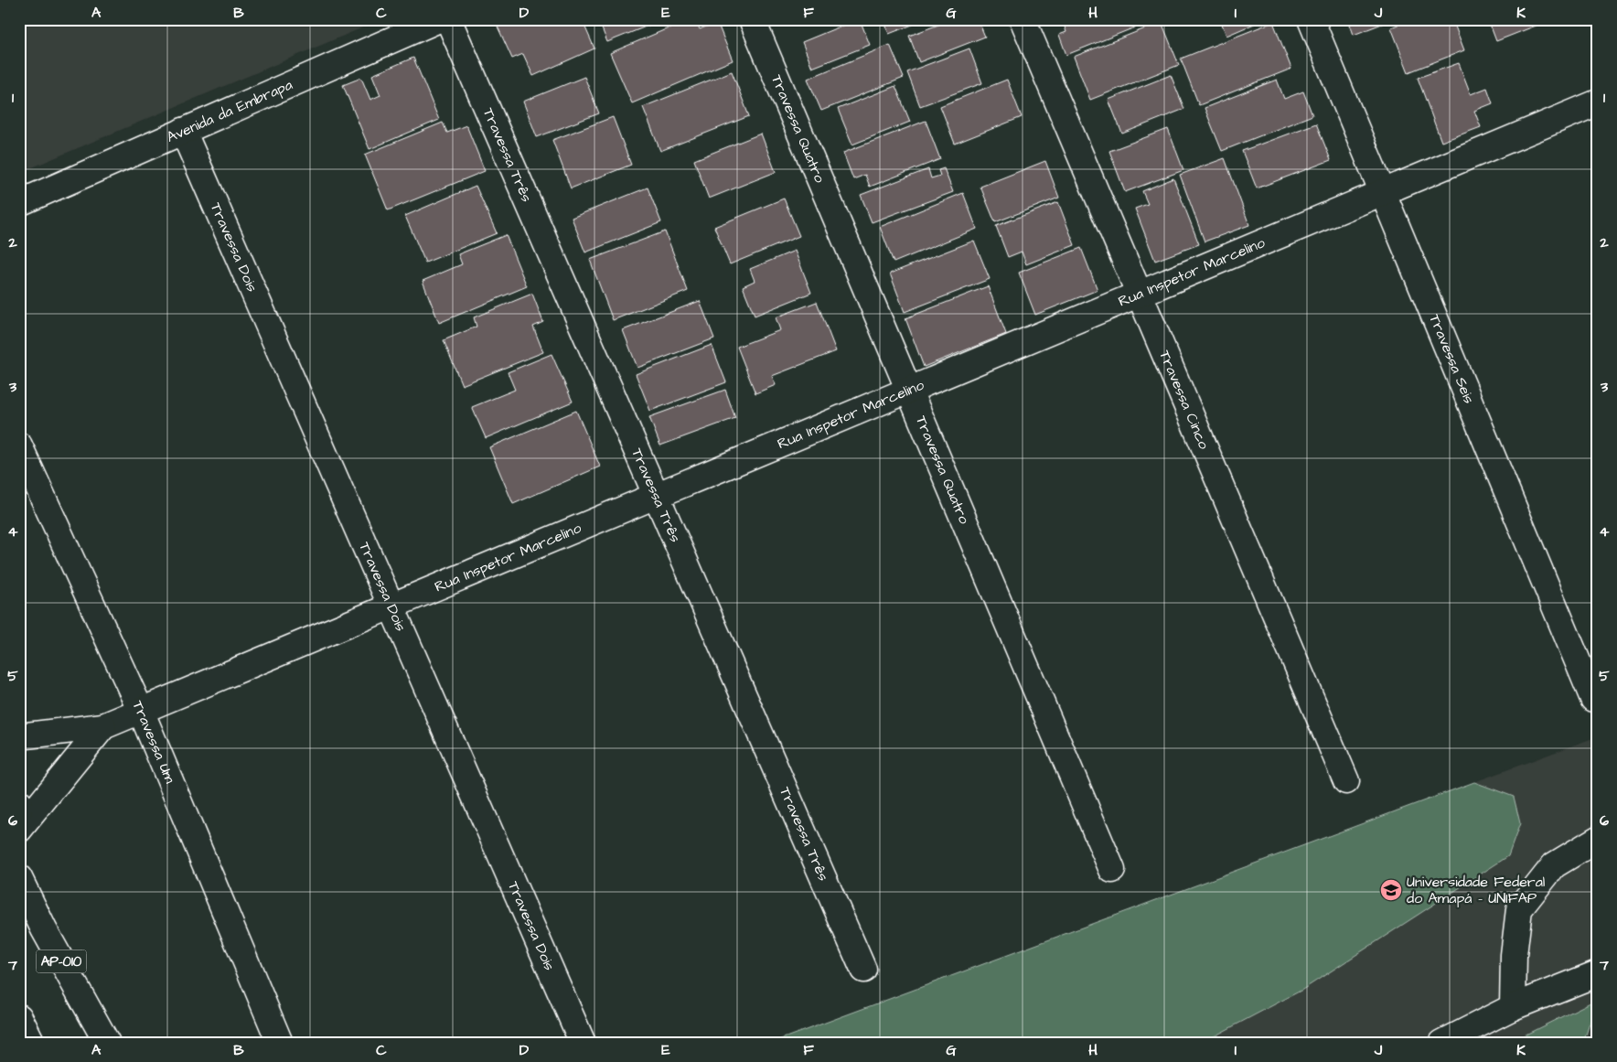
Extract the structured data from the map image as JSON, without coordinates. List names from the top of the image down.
{
  "streets": {
    "street": [
      "Avenida da Embrapa",
      "Travessa Quatro",
      "Travessa Três",
      "Travessa Dois",
      "Rua Inspetor Marcelino",
      "Travessa Seis",
      "Travessa Cinco",
      "Travessa Um",
      "AP-010"
    ]
  },
  "crossings": [
    ["Avenida da Embrapa", "Travessa Dois"],
    ["Travessa Quatro", "Rua Inspetor Marcelino"],
    ["Travessa Três", "Rua Inspetor Marcelino"],
    ["Travessa Dois", "Rua Inspetor Marcelino"],
    ["Rua Inspetor Marcelino", "Travessa Seis"],
    ["Rua Inspetor Marcelino", "Travessa Cinco"],
    ["Rua Inspetor Marcelino", "Travessa Um"]
  ],
  "places": {
    "school or university": ["Universidade Federal do Amapá - UNIFAP"]
  },
  "grid": {
    "columns": [
      "A",
      "B",
      "C",
      "D",
      "E",
      "F",
      "G",
      "H",
      "I",
      "J",
      "K"
    ],
    "rows": [
      "1",
      "2",
      "3",
      "4",
      "5",
      "6",
      "7"
    ]
  }
}
